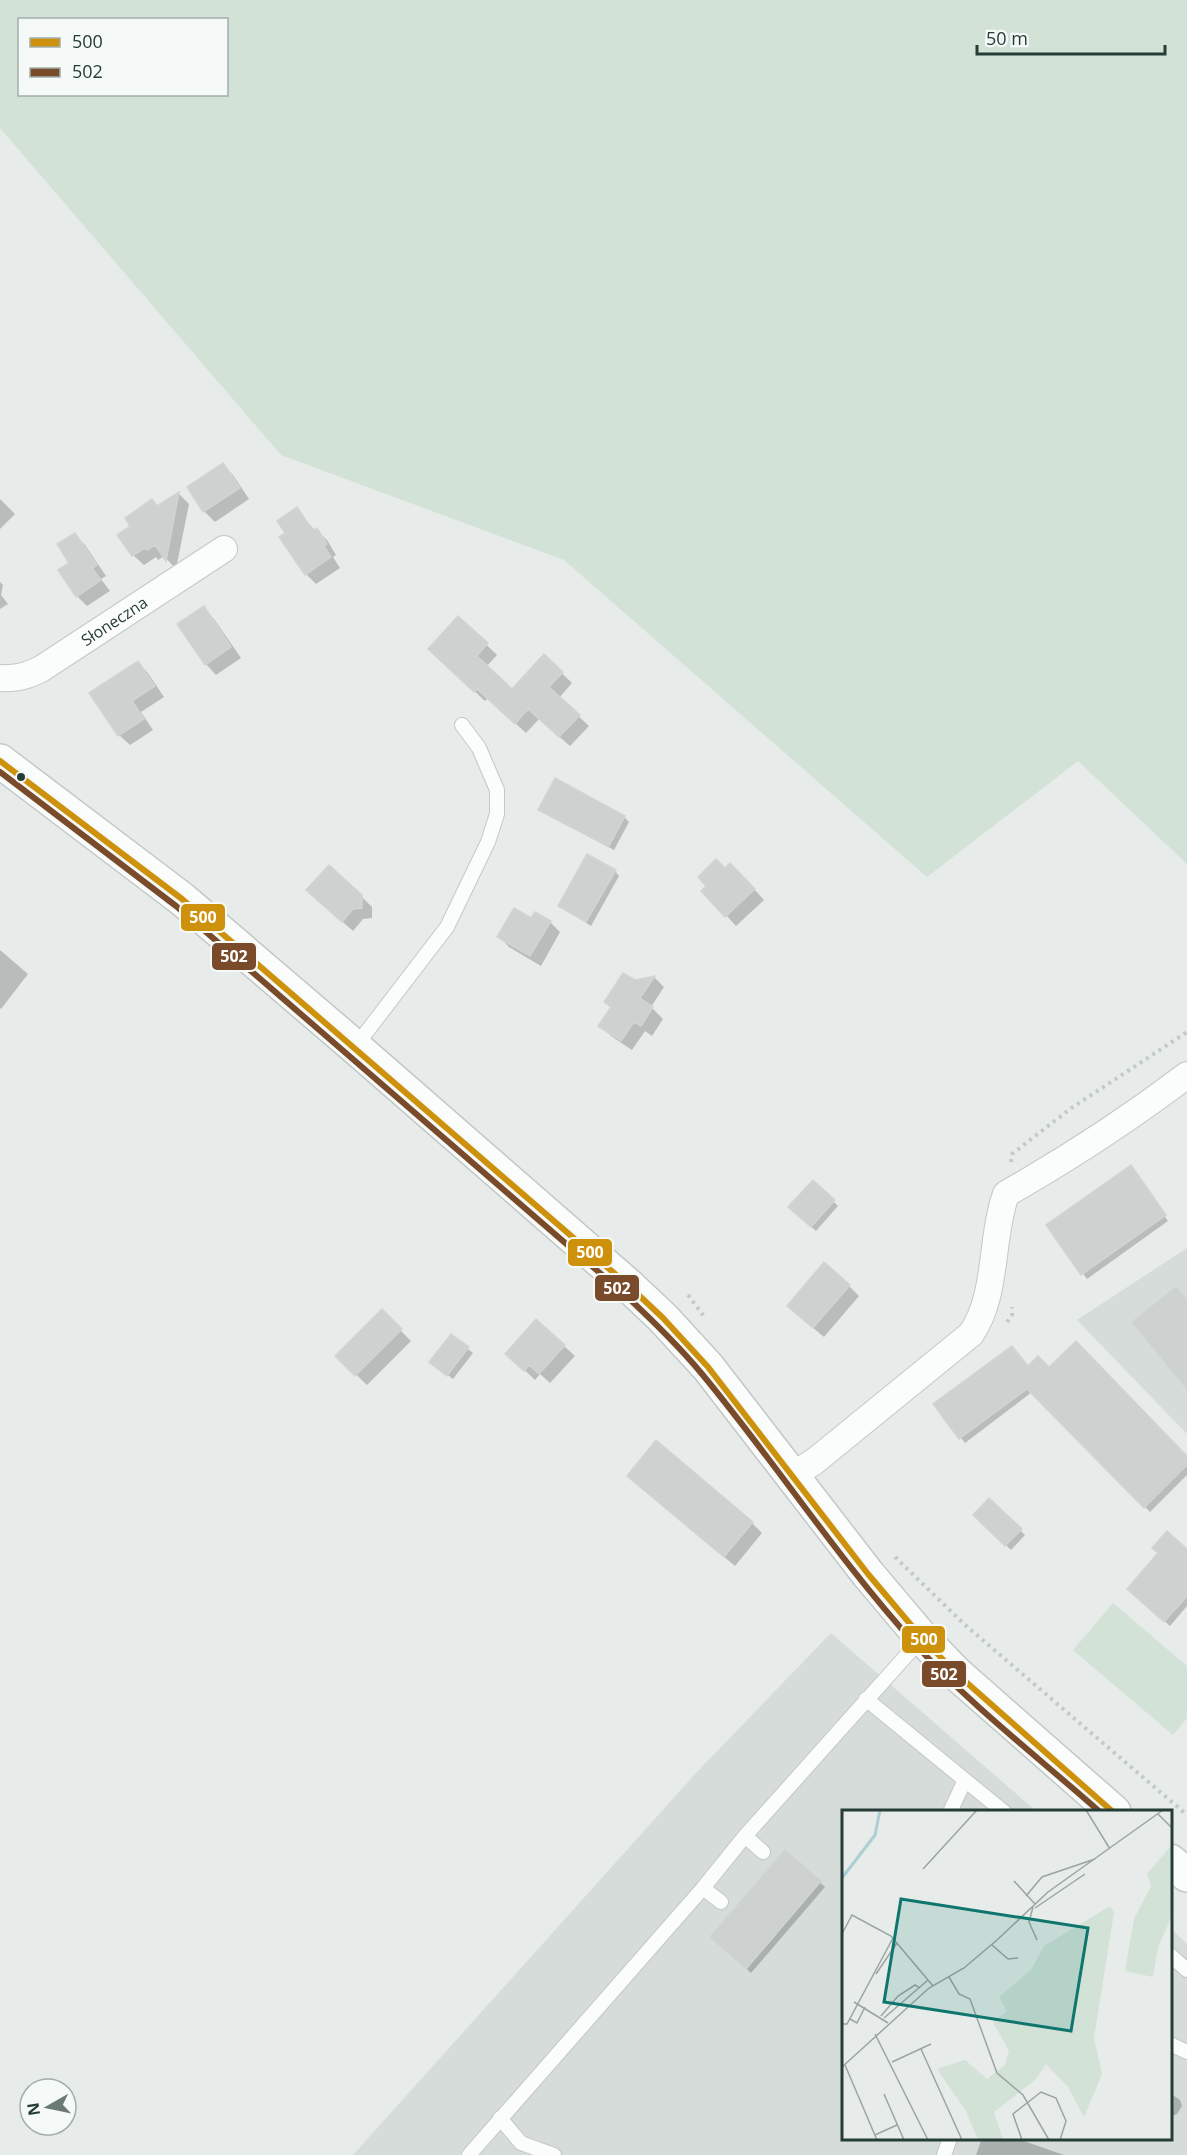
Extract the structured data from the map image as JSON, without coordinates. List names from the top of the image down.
{
  "streets": {
    "street": ["Słoneczna"]
  },
  "lines": ["transit line 500", "transit line 502"],
  "legend": ["500", "502"],
  "scale_bar": "50 m",
  "north": "left"
}
